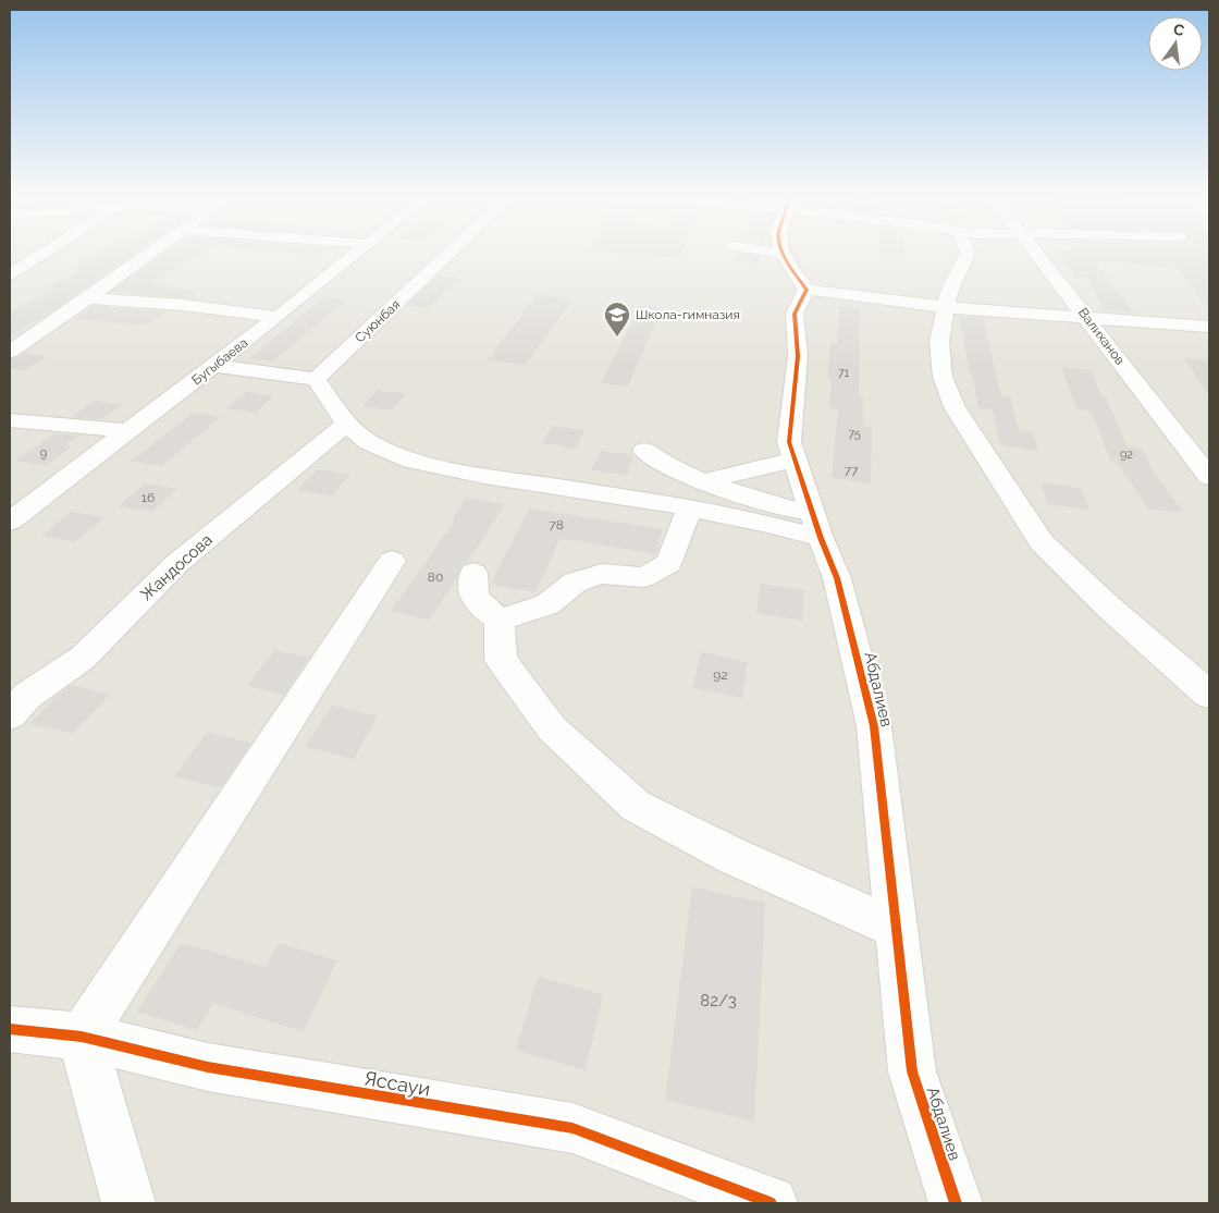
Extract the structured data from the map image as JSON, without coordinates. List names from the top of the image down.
{
  "streets": {
    "street": [
      "Суюнбая",
      "Валиханов",
      "Бугыбаева",
      "Жандосова",
      "Абдалиев",
      "Яссауи"
    ]
  },
  "places": {
    "school or university": ["Школа-гимназия"]
  },
  "house_numbers": [
    "71",
    "75",
    "9",
    "92",
    "77",
    "16",
    "78",
    "80",
    "92",
    "82/3"
  ],
  "north": "top"
}
